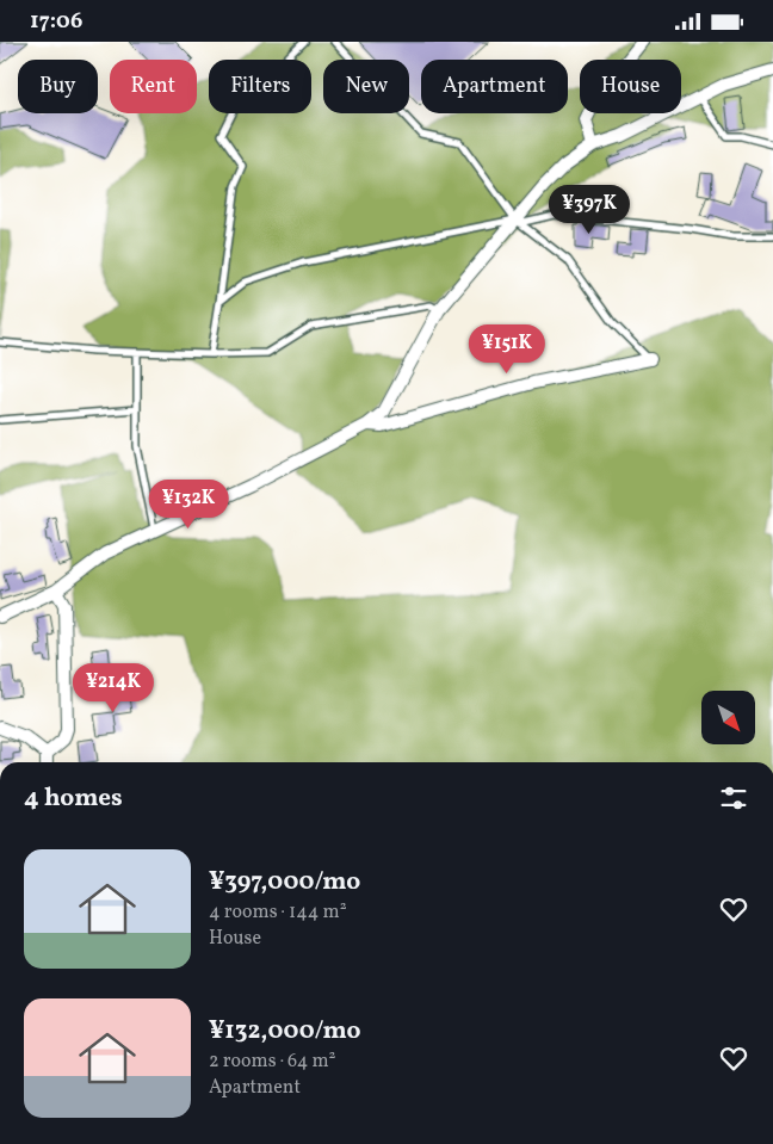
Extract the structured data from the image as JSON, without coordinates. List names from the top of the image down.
{
  "north": "bottom right",
  "page": {
    "status": "17:06",
    "chip": [
      "Buy",
      "Rent",
      "Filters",
      "New",
      "Apartment",
      "House"
    ],
    "price": [
      "¥397K",
      "¥151K",
      "¥132K",
      "¥214K"
    ],
    "heading": "4 homes",
    "list": [
      {
        "name": "¥397,000/mo",
        "note": "4 rooms · 144 m² · House"
      },
      {
        "name": "¥132,000/mo",
        "note": "2 rooms · 64 m² · Apartment"
      }
    ]
  }
}
